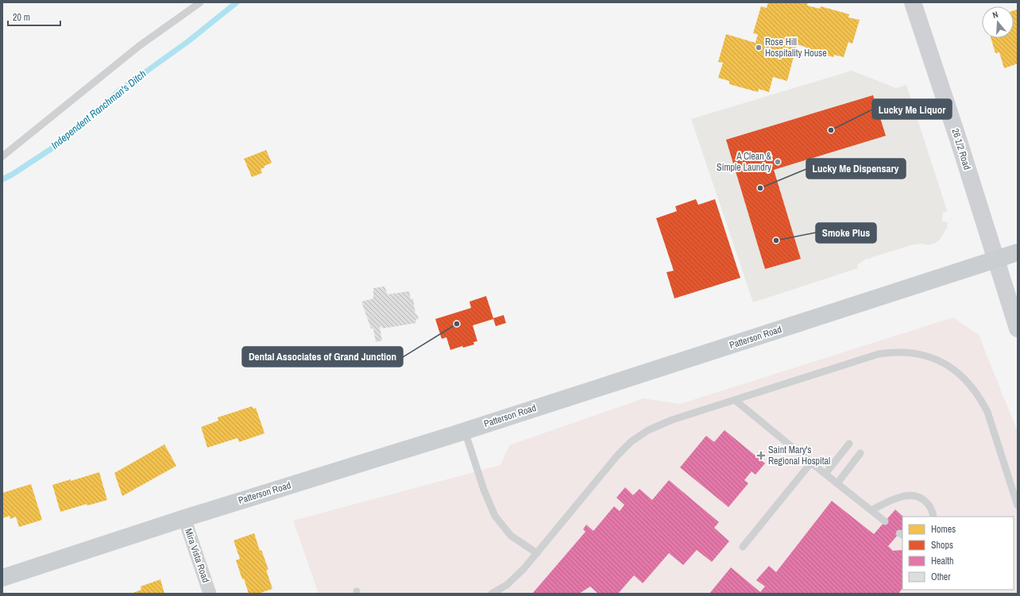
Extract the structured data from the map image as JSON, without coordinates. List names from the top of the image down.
{
  "streets": {
    "main road": ["26 1/2 Road", "Patterson Road"],
    "street": ["Mira Vista Road"]
  },
  "crossings": [
    ["26 1/2 Road", "Patterson Road"],
    ["Patterson Road", "Mira Vista Road"]
  ],
  "water": ["Independent Ranchman's Ditch"],
  "places": {
    "other": [
      "Rose Hill Hospitality House",
      "Lucky Me Liquor",
      "A Clean & Simple Laundry",
      "Lucky Me Dispensary",
      "Smoke Plus",
      "Dental Associates of Grand Junction"
    ],
    "health": ["Saint Mary's Regional Hospital"]
  },
  "legend": [
    "Homes",
    "Shops",
    "Health",
    "Other"
  ],
  "scale_bar": "20 m",
  "north": "top"
}
